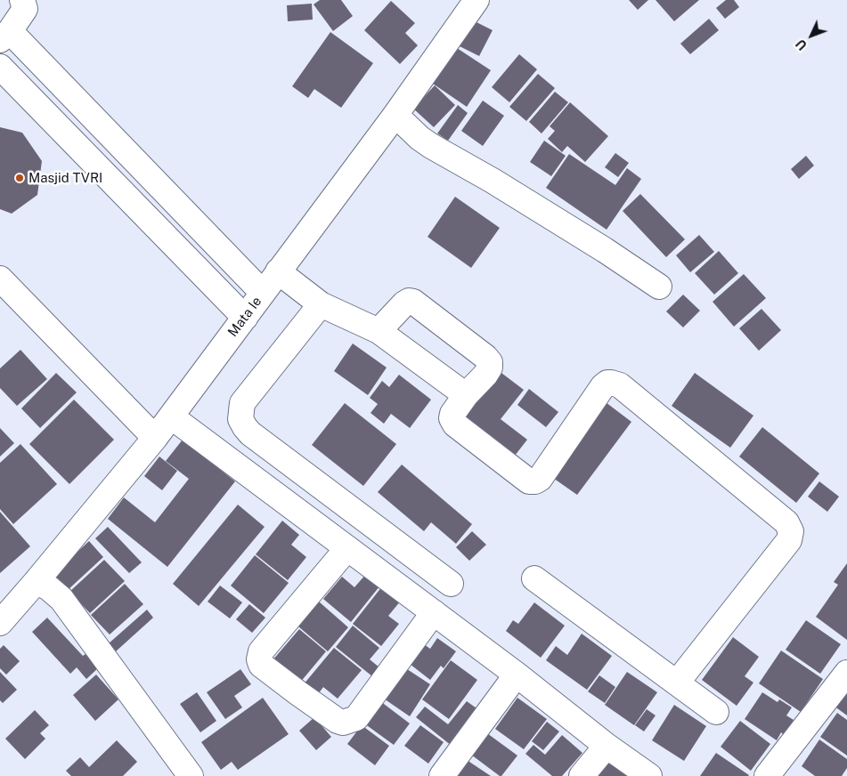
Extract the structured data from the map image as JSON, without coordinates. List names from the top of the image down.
{
  "streets": {
    "street": ["Mata Ie"]
  },
  "places": ["Masjid TVRI"],
  "north": "bottom left"
}
